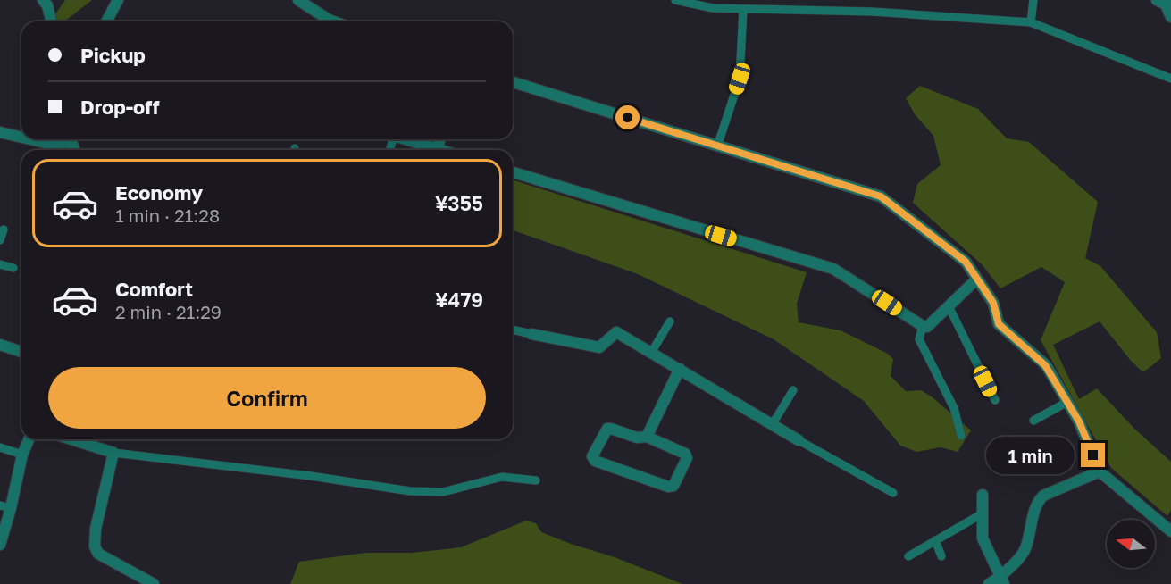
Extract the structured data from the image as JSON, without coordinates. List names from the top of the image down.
{
  "north": "left",
  "page": {
    "banner": ["Pickup", "Drop-off"],
    "list": [
      {
        "name": "Economy",
        "note": "1 min · 21:28",
        "value": "¥355"
      },
      {
        "name": "Comfort",
        "note": "2 min · 21:29",
        "value": "¥479"
      }
    ],
    "buttons": "Confirm",
    "bubble": "1 min"
  }
}
